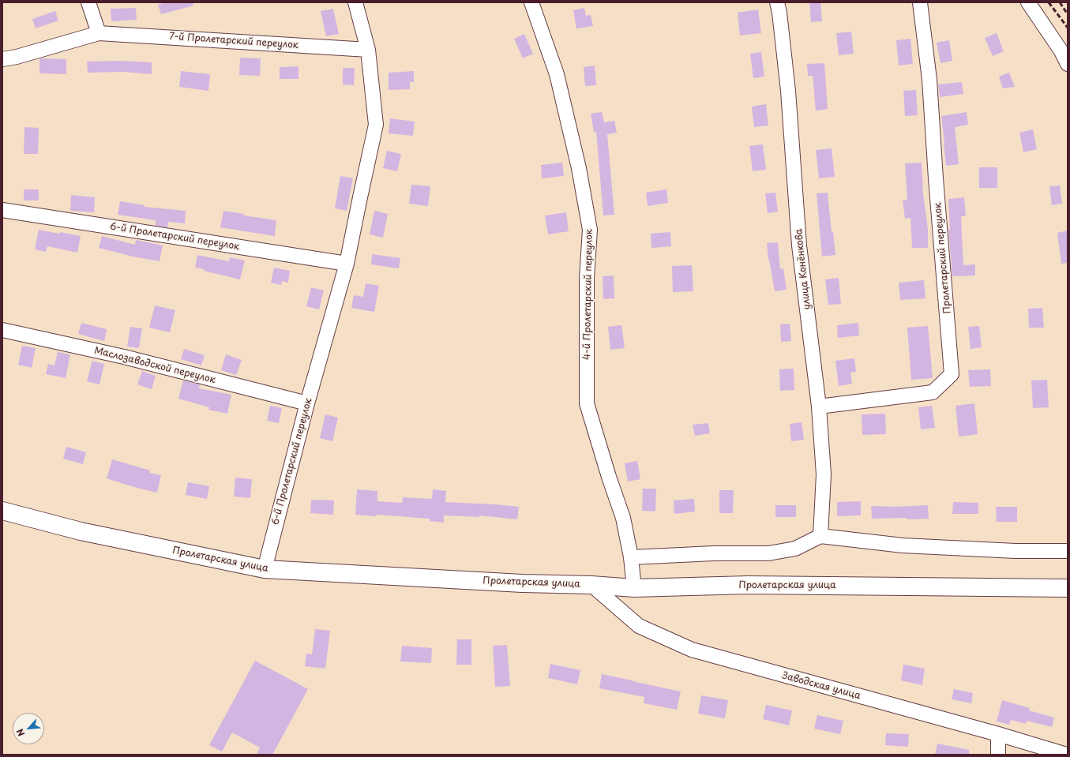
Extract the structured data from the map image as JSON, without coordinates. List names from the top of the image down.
{
  "streets": {
    "main road": ["Пролетарская улица"],
    "street": [
      "7-й Пролетарский переулок",
      "6-й Пролетарский переулок",
      "Пролетарский переулок",
      "улица Конёнкова",
      "4-й Пролетарский переулок",
      "Маслозаводской переулок",
      "Заводская улица"
    ]
  },
  "crossings": [
    ["7-й Пролетарский переулок", "6-й Пролетарский переулок"],
    ["6-й Пролетарский переулок", "Маслозаводской переулок"],
    ["6-й Пролетарский переулок", "Пролетарская улица"],
    ["Пролетарский переулок", "улица Конёнкова"],
    ["4-й Пролетарский переулок", "Пролетарская улица"],
    ["Пролетарская улица", "Заводская улица"]
  ],
  "north": "bottom left"
}
